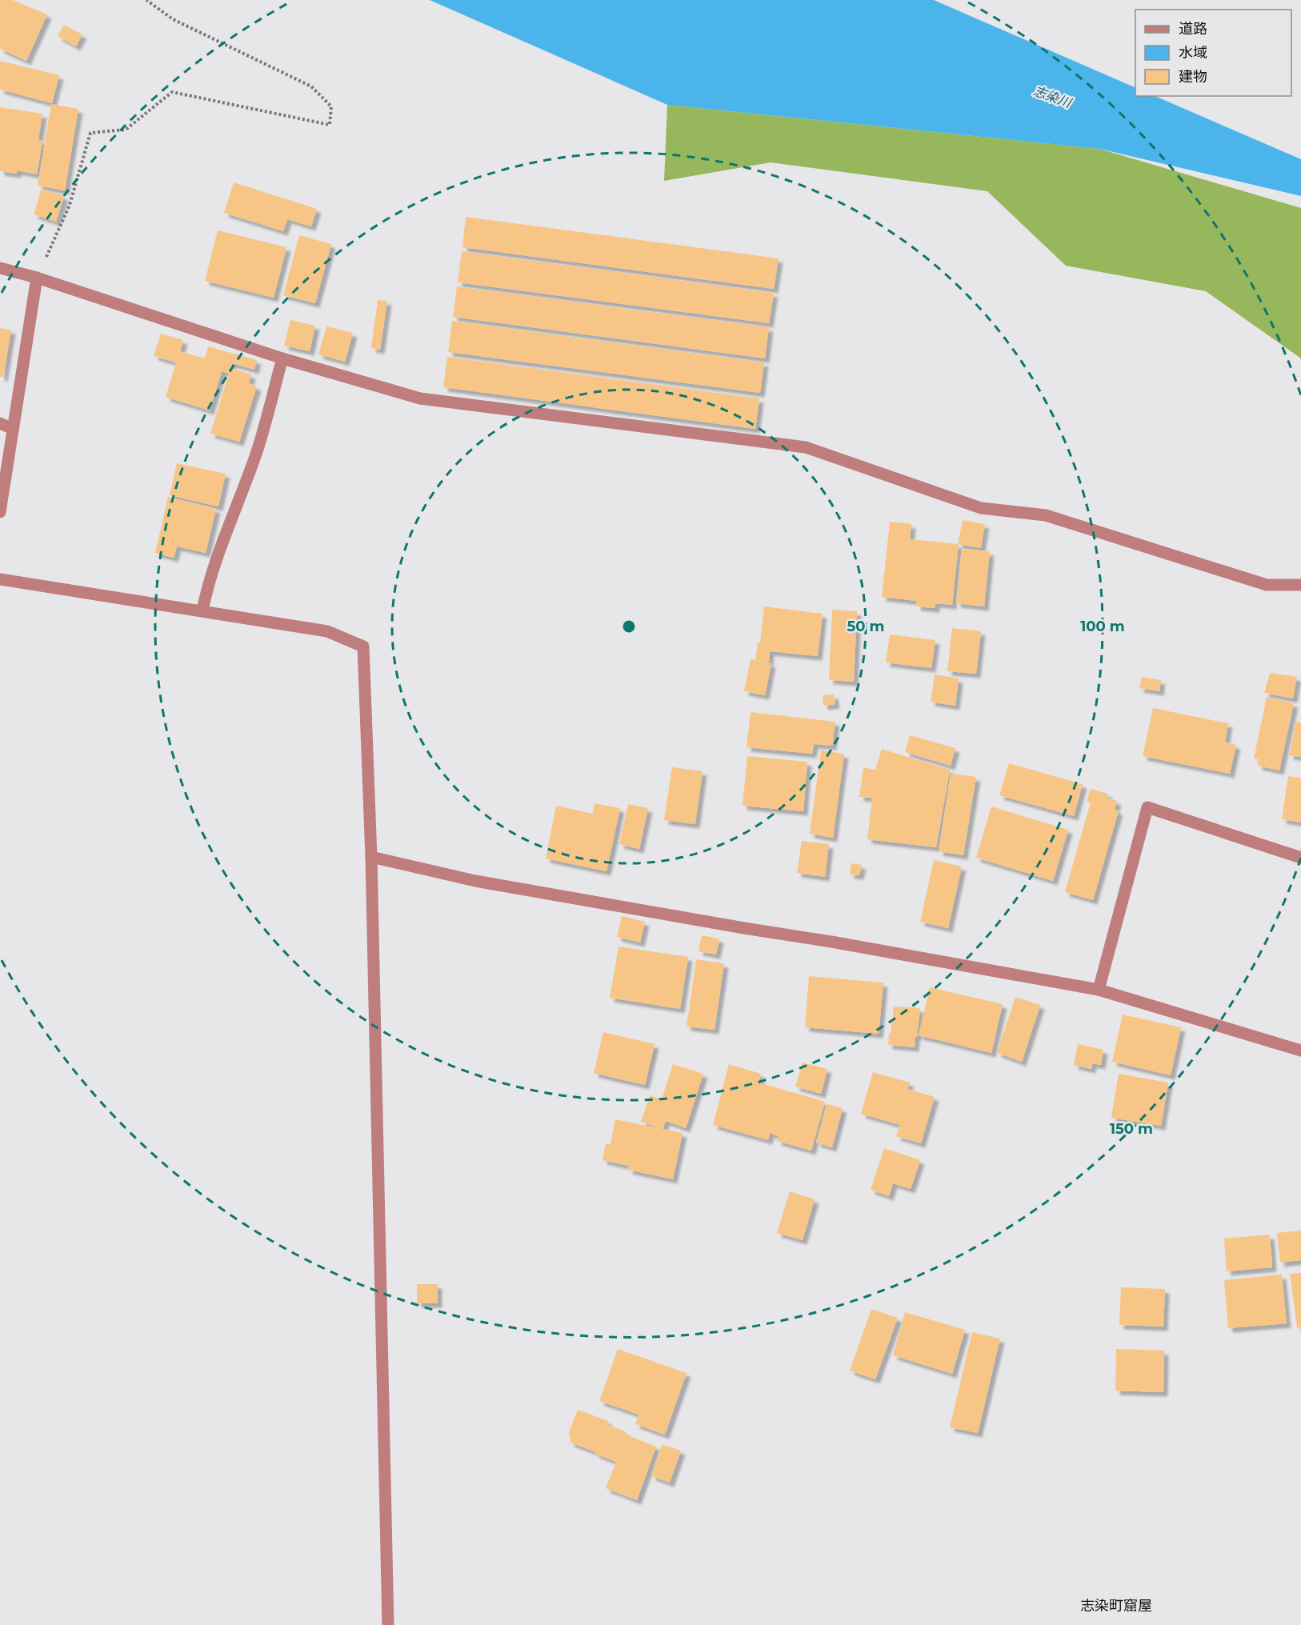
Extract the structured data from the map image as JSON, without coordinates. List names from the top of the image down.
{
  "districts": ["志染町窟屋"],
  "water": ["志染川"],
  "legend": ["道路", "水域", "建物"],
  "rings": ["50 m", "100 m", "150 m"]
}
